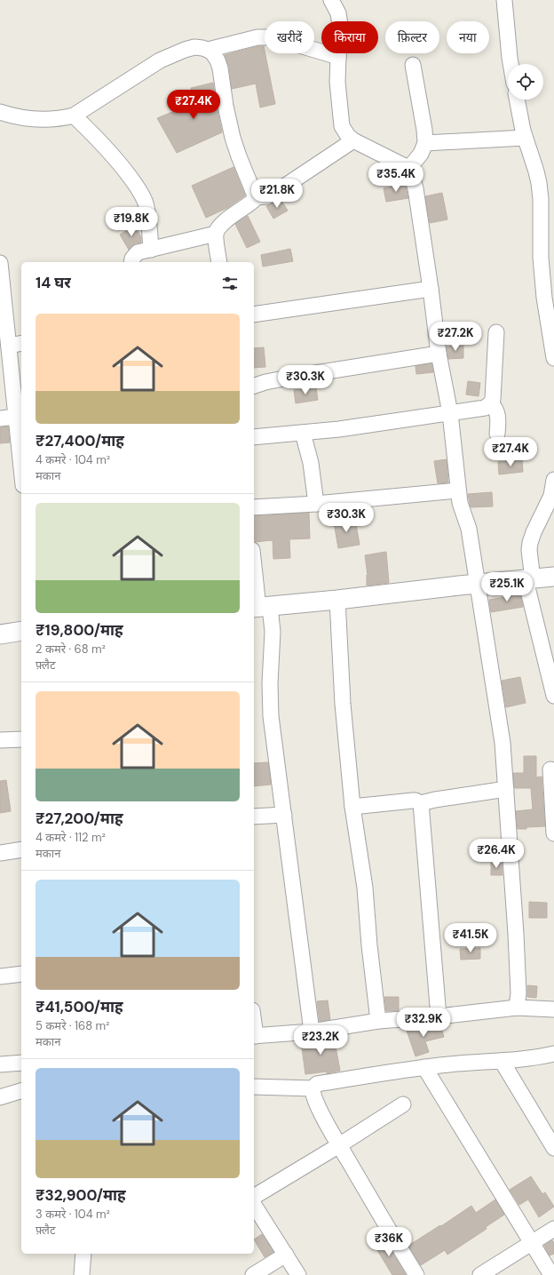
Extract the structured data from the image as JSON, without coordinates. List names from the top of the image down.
{
  "page": {
    "chip": [
      "खरीदें",
      "किराया",
      "फ़िल्टर",
      "नया"
    ],
    "price": [
      "₹27.4K",
      "₹35.4K",
      "₹21.8K",
      "₹19.8K",
      "₹27.2K",
      "₹30.3K",
      "₹27.4K",
      "₹30.3K",
      "₹25.1K",
      "₹26.4K",
      "₹41.5K",
      "₹32.9K",
      "₹23.2K",
      "₹36K"
    ],
    "heading": "14 घर",
    "list": [
      {
        "name": "₹27,400/माह",
        "note": "4 कमरे · 104 m² · मकान"
      },
      {
        "name": "₹19,800/माह",
        "note": "2 कमरे · 68 m² · फ़्लैट"
      },
      {
        "name": "₹27,200/माह",
        "note": "4 कमरे · 112 m² · मकान"
      },
      {
        "name": "₹41,500/माह",
        "note": "5 कमरे · 168 m² · मकान"
      },
      {
        "name": "₹32,900/माह",
        "note": "3 कमरे · 104 m² · फ़्लैट"
      }
    ]
  }
}
